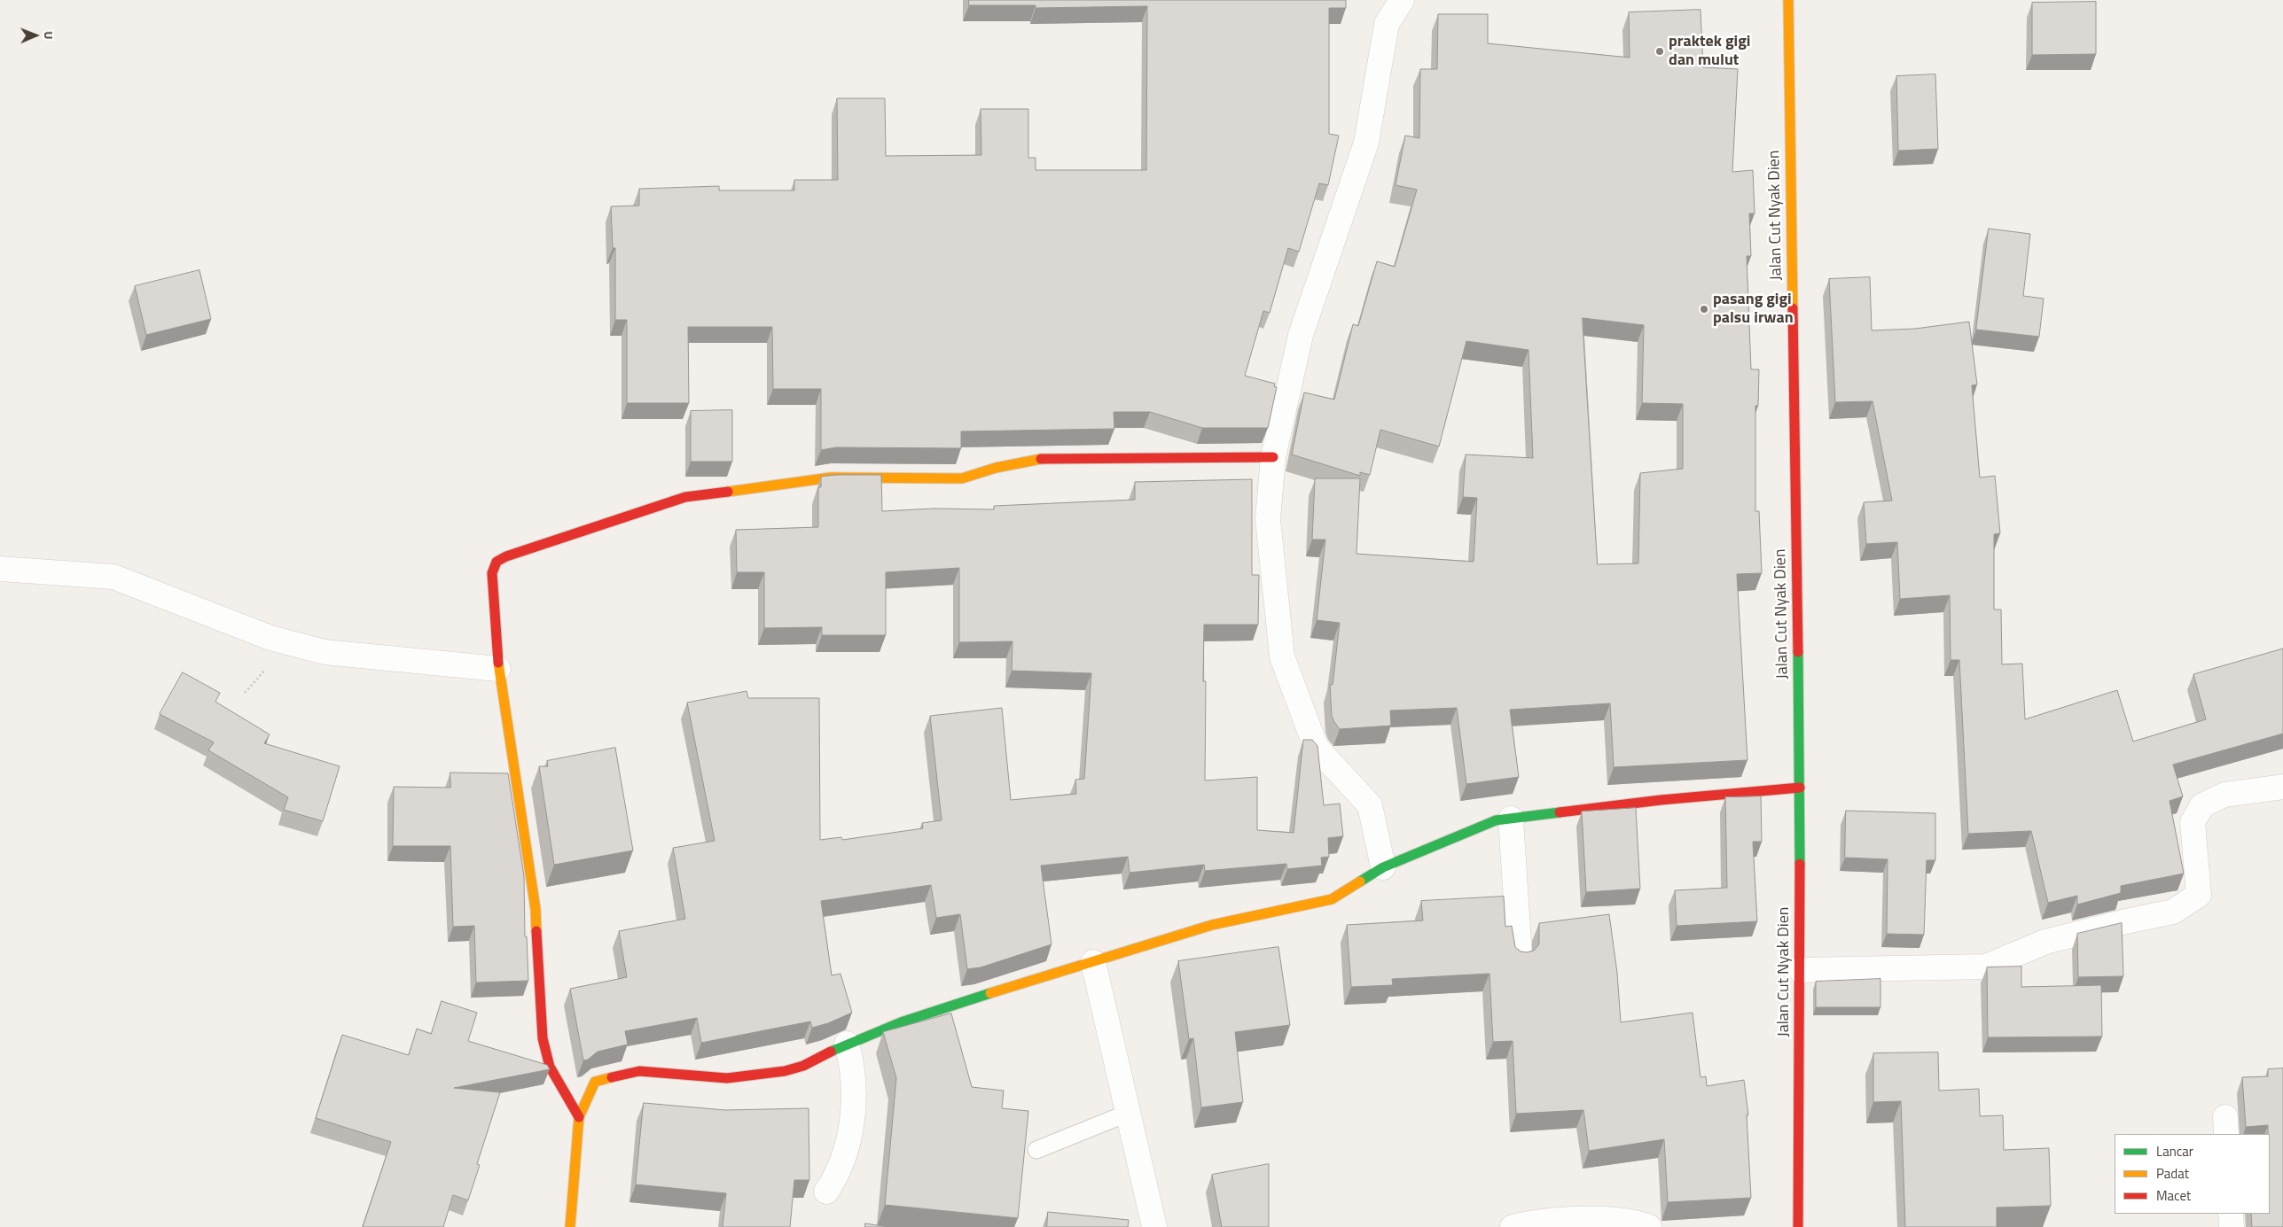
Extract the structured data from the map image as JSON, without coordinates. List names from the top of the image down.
{
  "streets": {
    "main road": ["Jalan Cut Nyak Dien"]
  },
  "places": ["praktek gigi dan mulut", "pasang gigi palsu irwan"],
  "legend": ["Lancar", "Padat", "Macet"],
  "north": "right"
}
